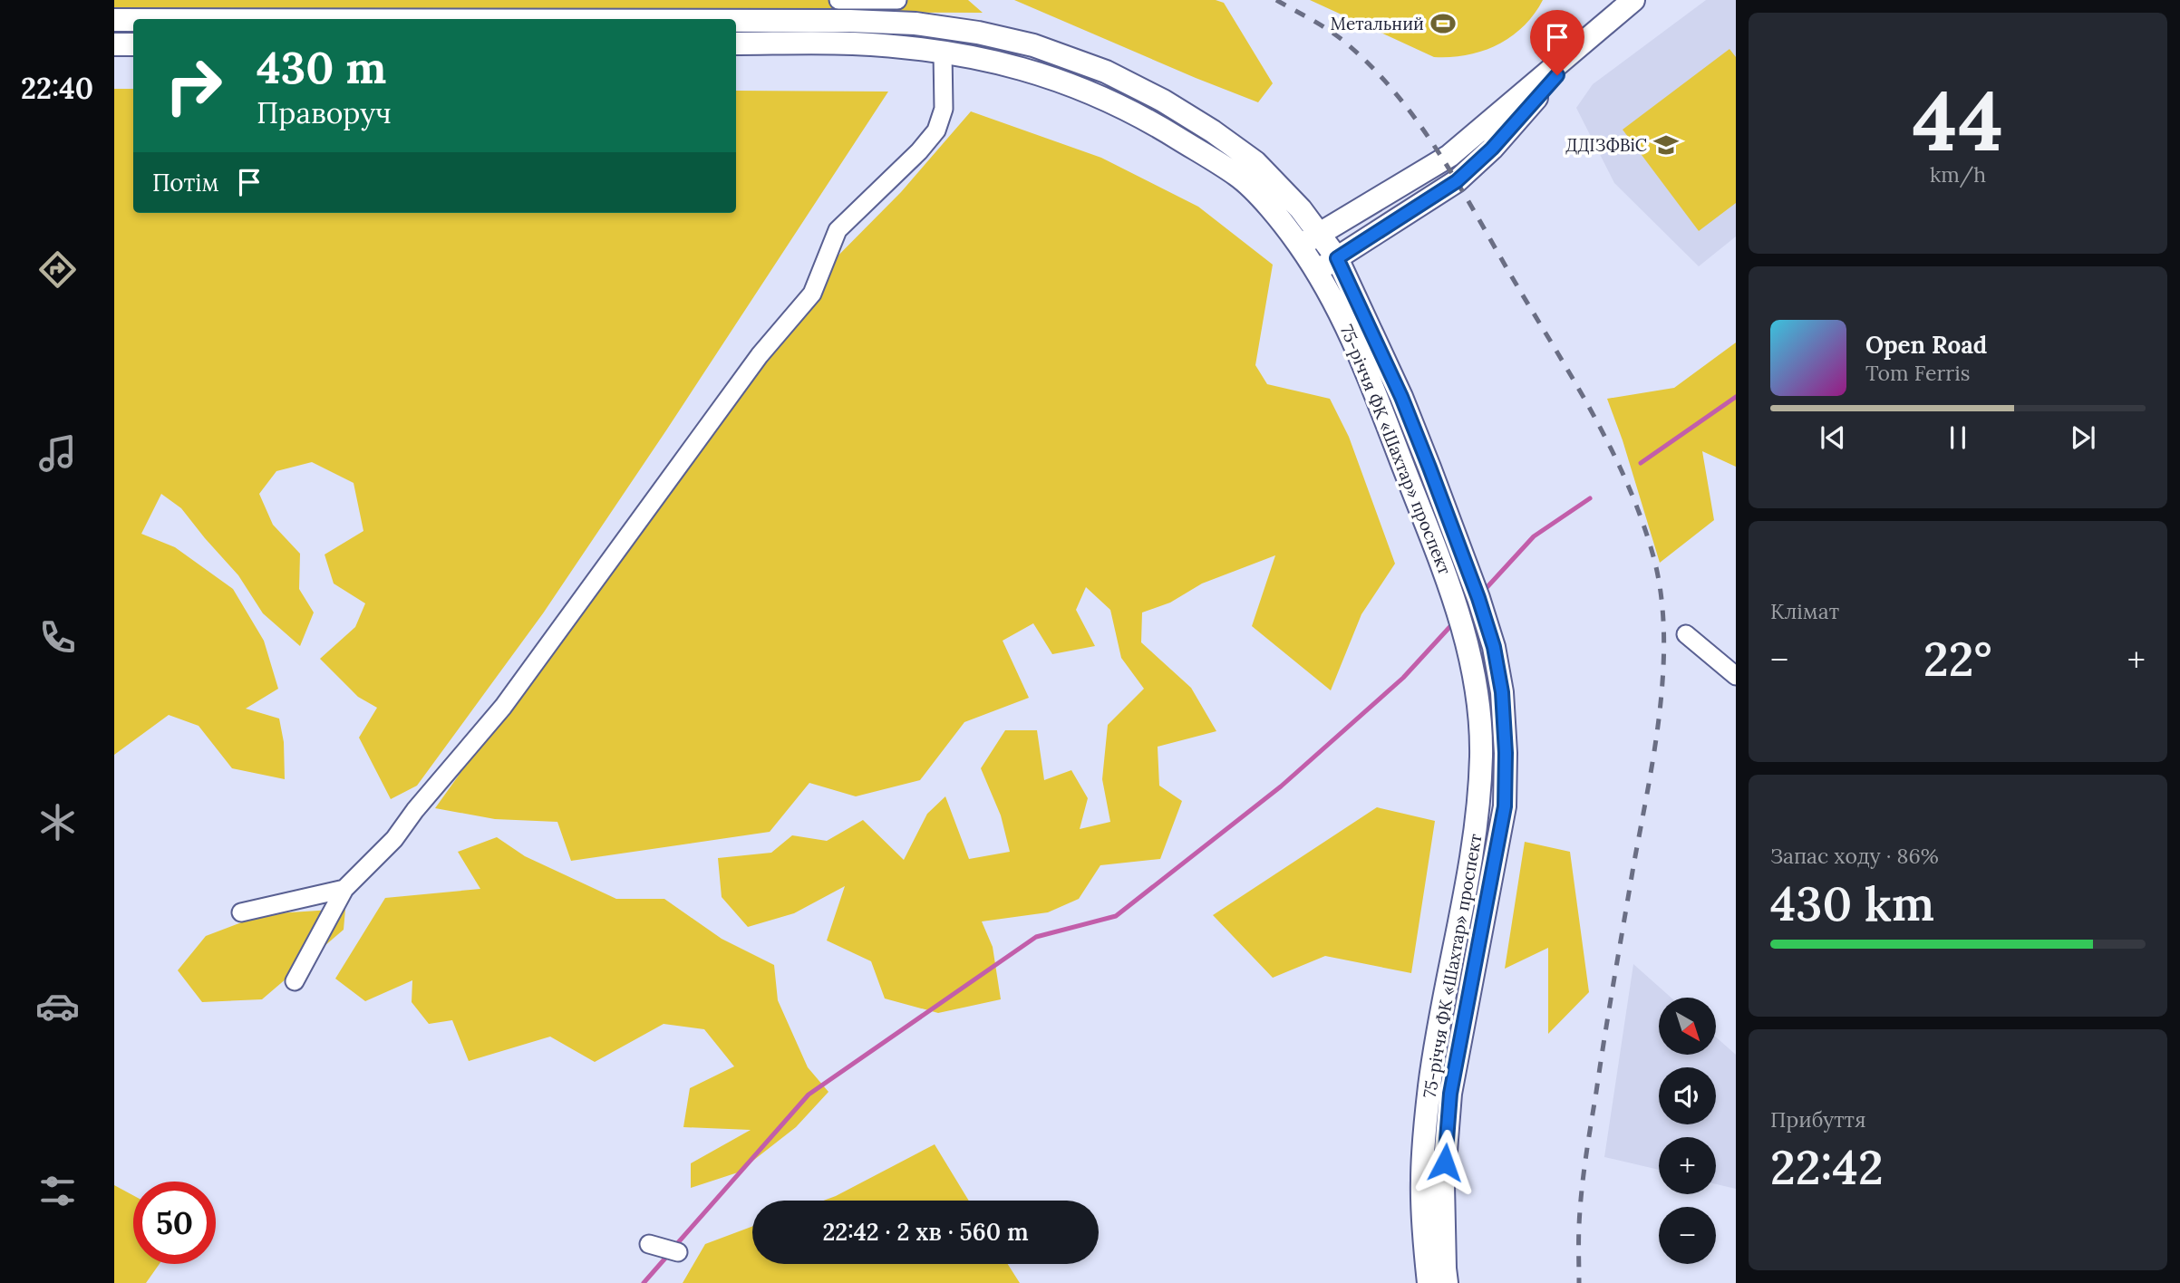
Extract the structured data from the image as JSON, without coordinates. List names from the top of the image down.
{
  "streets": {
    "main road": ["75-річчя ФК «Шахтар» проспект"]
  },
  "places": {
    "sports": ["Метальний"],
    "school or university": ["ДДІЗФВіС"]
  },
  "north": "bottom right",
  "page": {
    "tabs": "22:40",
    "tile": [
      ["44", "km/h"],
      "Клімат",
      ["Запас ходу · 86%", "430 km"],
      ["Прибуття", "22:42"]
    ],
    "turn": ["430 m", "Праворуч"],
    "then": "Потім",
    "song": ["Open Road", "Tom Ferris"],
    "heat": ["−", "22°", "+"],
    "map_buttons": ["+", "−"],
    "limit": "50",
    "trip": "22:42 · 2 хв · 560 m"
  }
}
